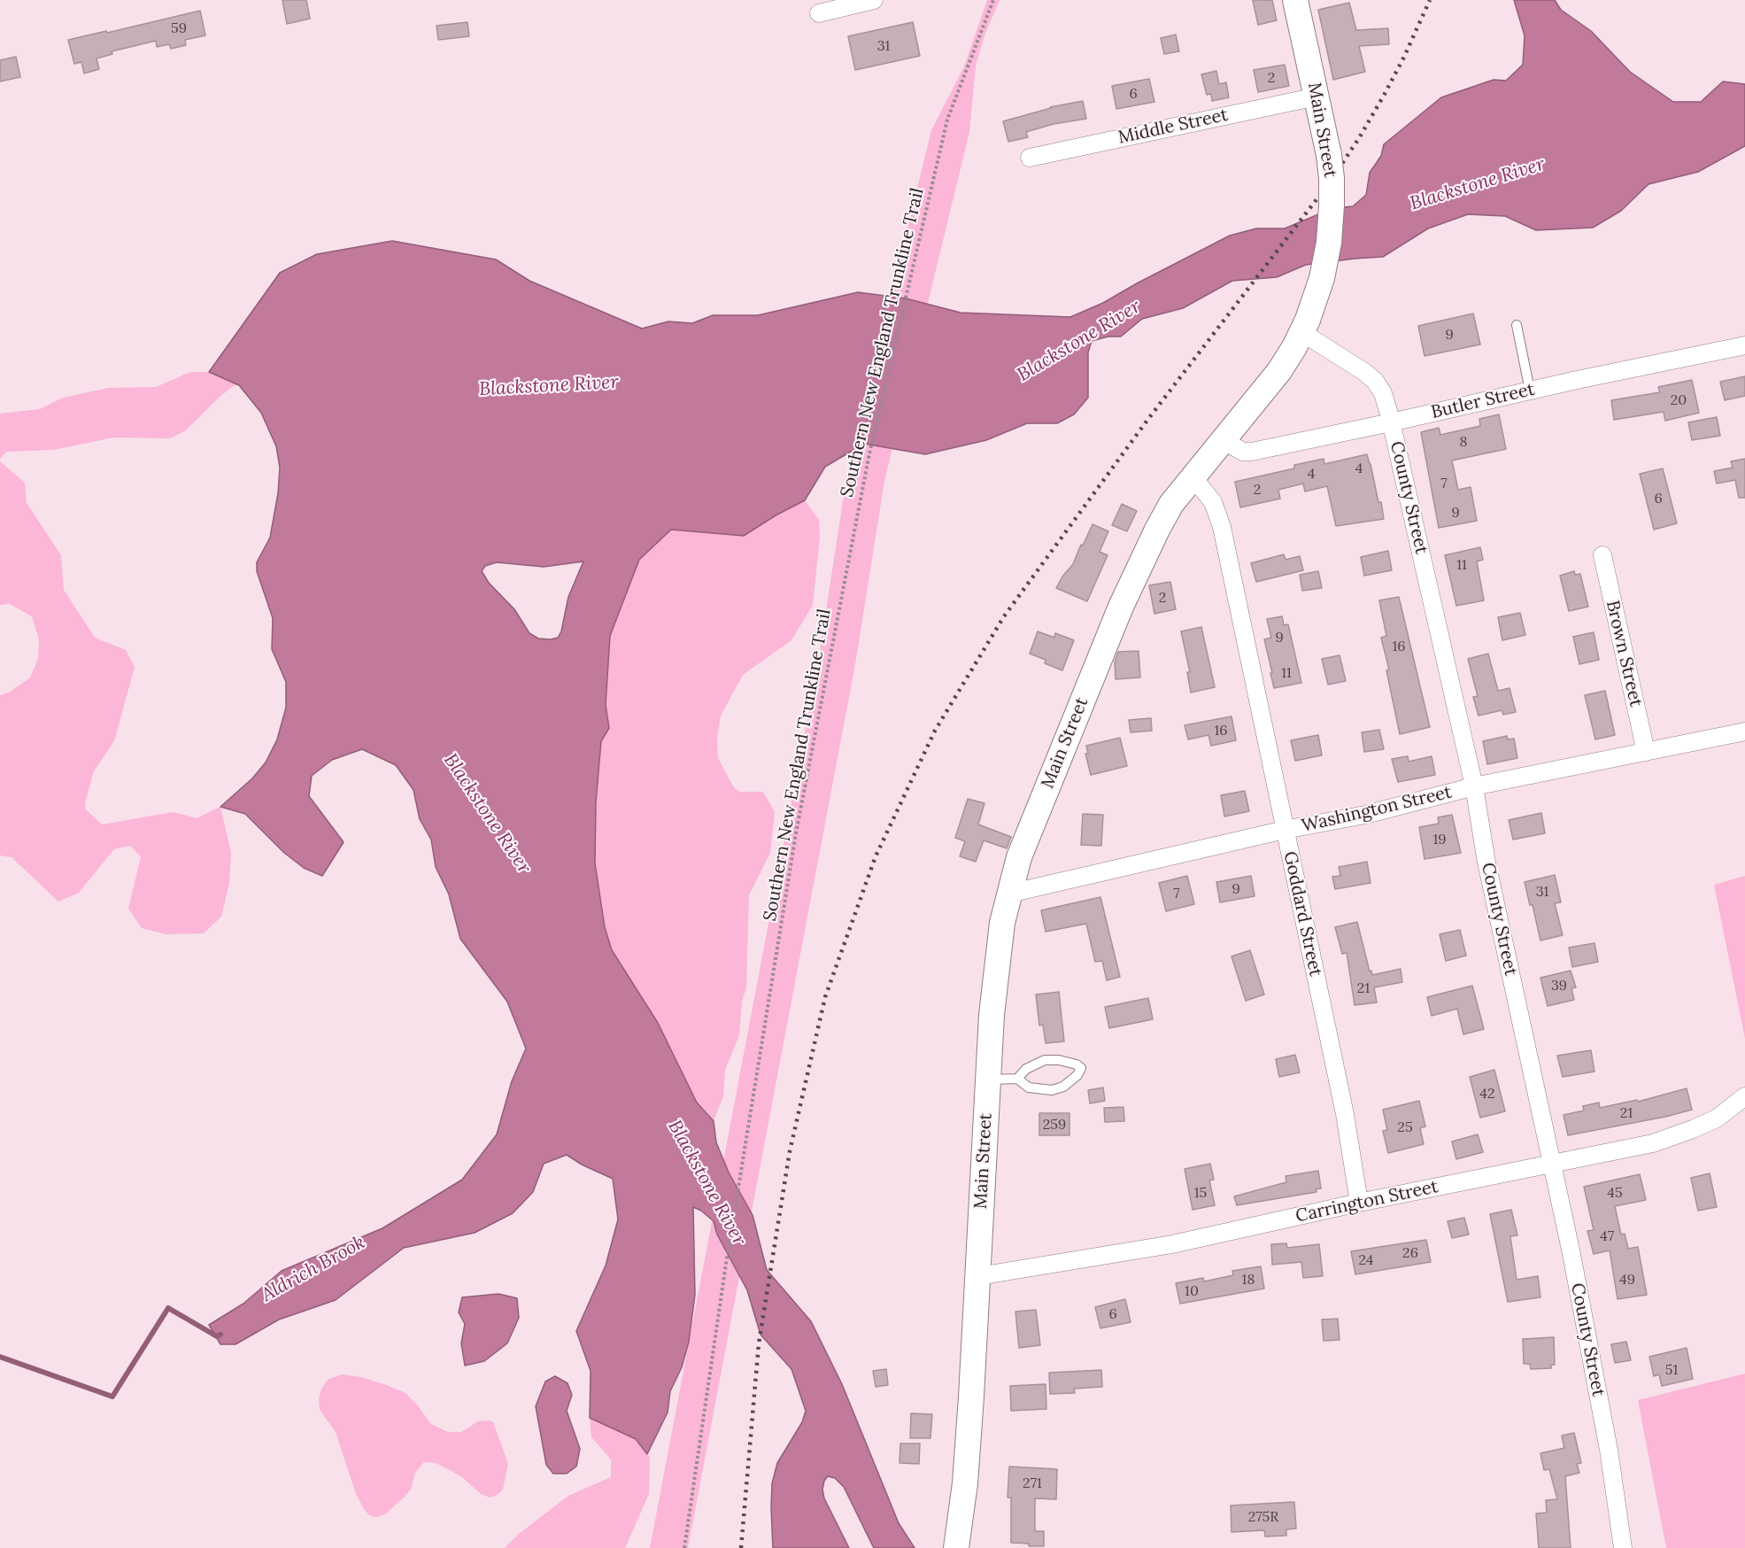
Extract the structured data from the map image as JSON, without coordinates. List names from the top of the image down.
{
  "streets": {
    "main road": ["Main Street"],
    "street": [
      "Middle Street",
      "Butler Street",
      "County Street",
      "Brown Street",
      "Washington Street",
      "Goddard Street",
      "Carrington Street"
    ],
    "path": ["Southern New England Trunkline Trail"]
  },
  "crossings": [
    ["Middle Street", "Main Street"],
    ["Main Street", "Butler Street"],
    ["Main Street", "County Street"],
    ["Main Street", "Washington Street"],
    ["Main Street", "Goddard Street"],
    ["Main Street", "Carrington Street"],
    ["Butler Street", "County Street"],
    ["County Street", "Washington Street"],
    ["County Street", "Carrington Street"],
    ["Brown Street", "Washington Street"],
    ["Washington Street", "Goddard Street"],
    ["Goddard Street", "Carrington Street"]
  ],
  "water": ["Blackstone River", "Aldrich Brook"],
  "house_numbers": [
    "59",
    "31",
    "2",
    "6",
    "9",
    "20",
    "8",
    "4",
    "4",
    "7",
    "2",
    "6",
    "9",
    "11",
    "2",
    "9",
    "16",
    "11",
    "16",
    "19",
    "9",
    "31",
    "7",
    "39",
    "21",
    "42",
    "21",
    "259",
    "25",
    "15",
    "45",
    "47",
    "26",
    "24",
    "18",
    "49",
    "10",
    "6",
    "51",
    "271",
    "275R"
  ]
}
